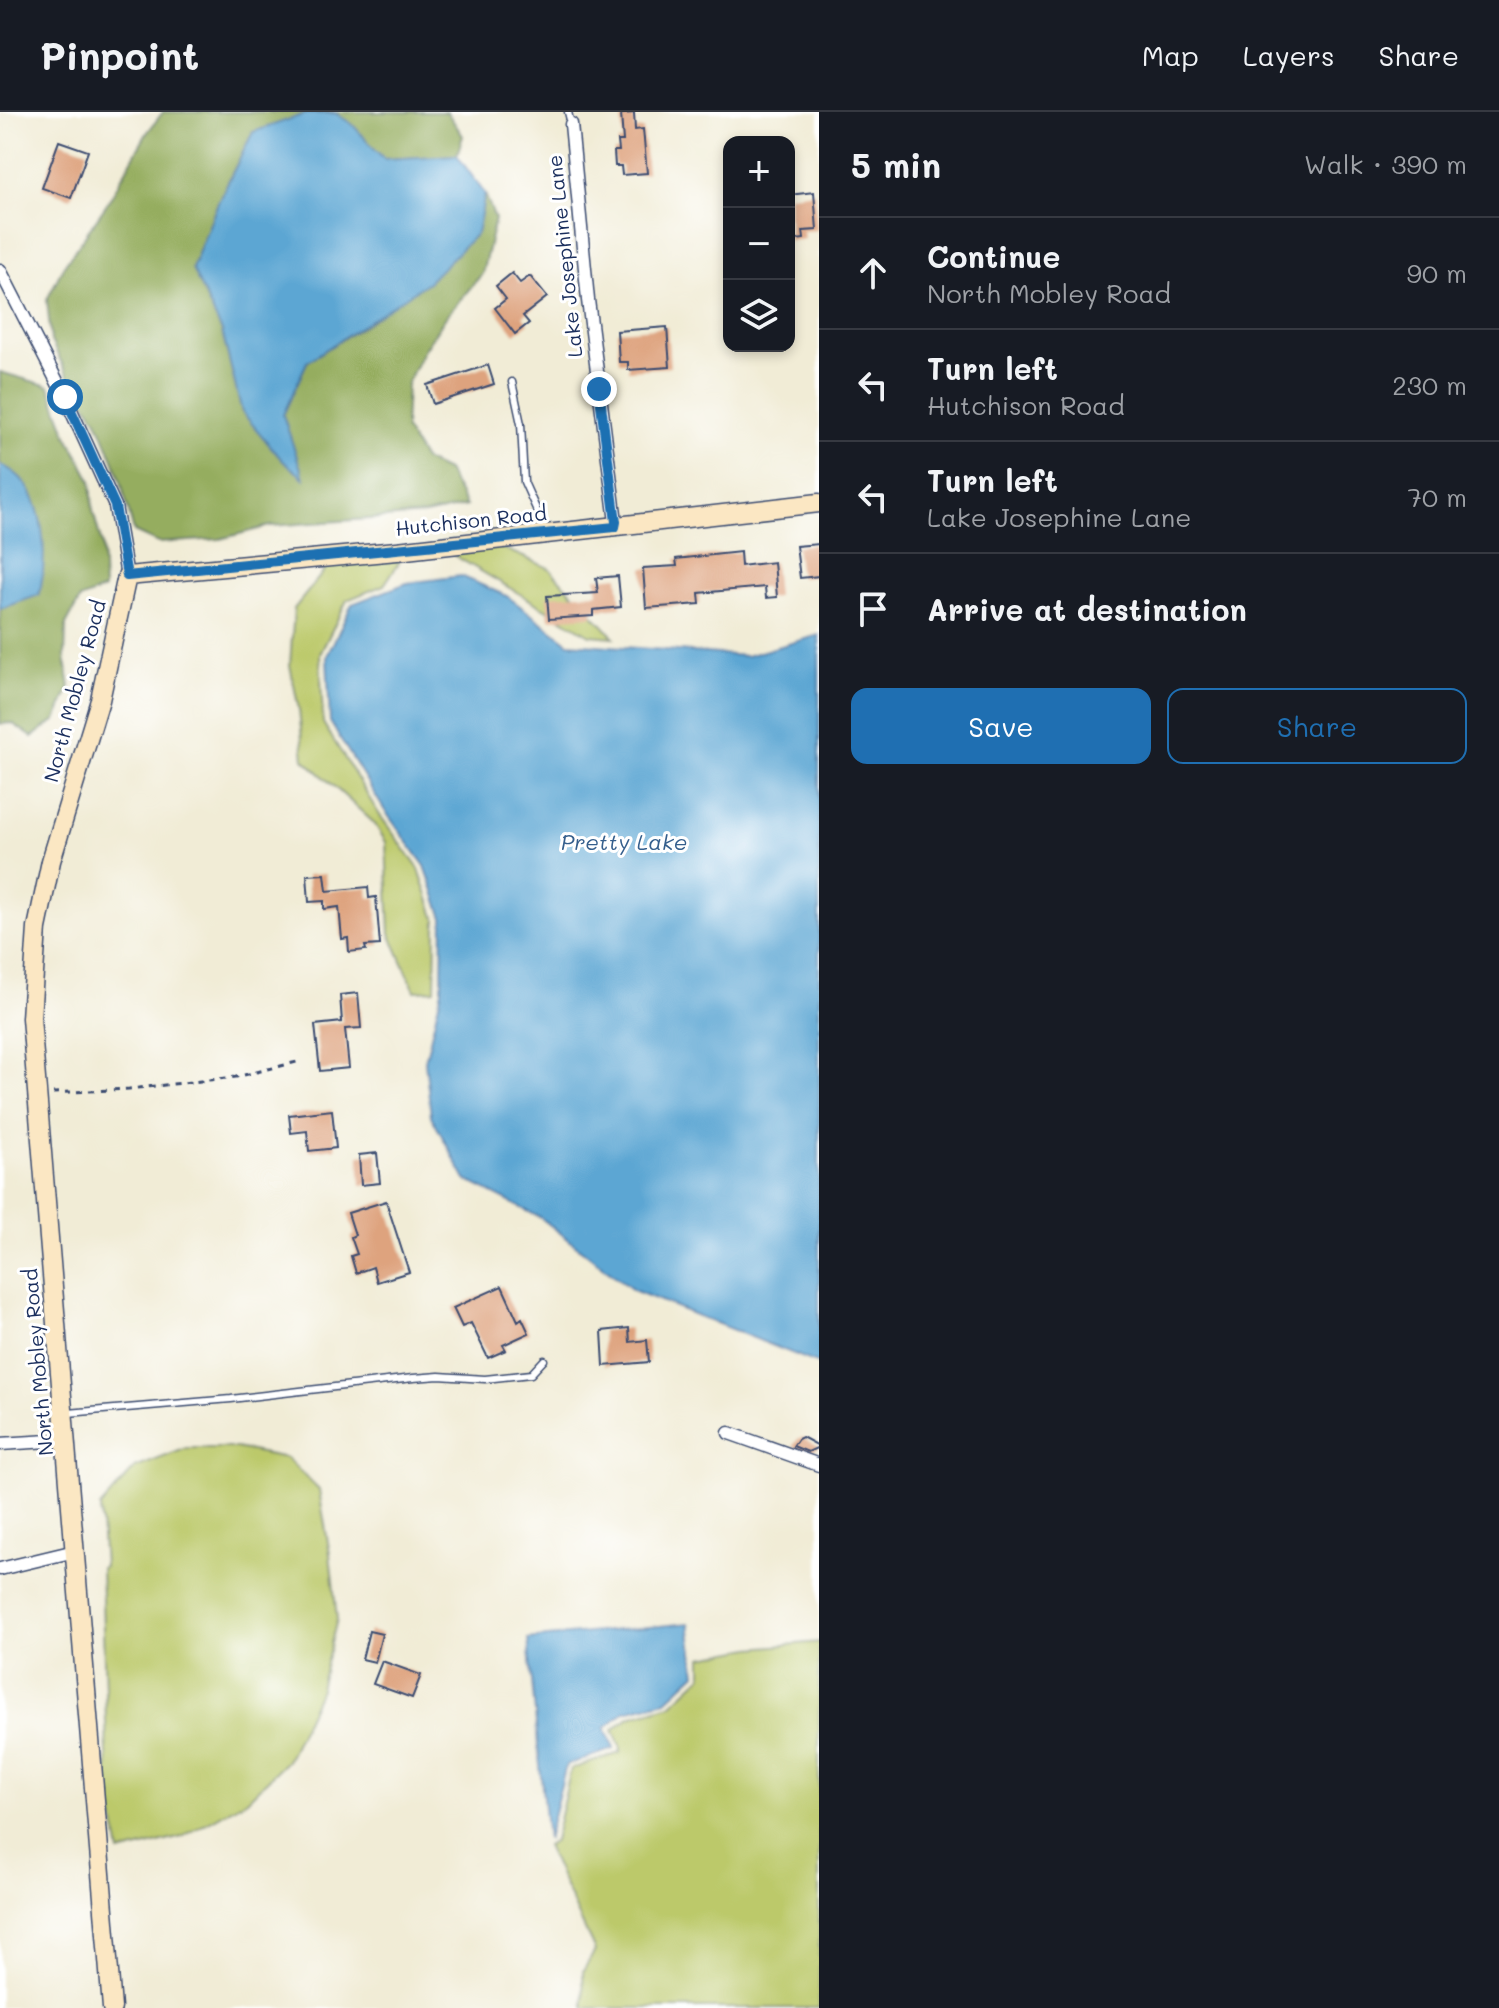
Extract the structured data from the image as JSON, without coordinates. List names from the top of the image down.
{
  "streets": {
    "street": ["Lake Josephine Lane", "Hutchison Road", "North Mobley Road"]
  },
  "crossings": [
    ["Lake Josephine Lane", "Hutchison Road"],
    ["Hutchison Road", "North Mobley Road"]
  ],
  "water": ["Pretty Lake"],
  "page": {
    "header": "Pinpoint",
    "nav": ["Map", "Layers", "Share"],
    "heading": ["5 min", "Walk · 390 m"],
    "map_buttons": ["+", "−"],
    "list": [
      ["Continue", "North Mobley Road", "90 m"],
      ["Turn left", "Hutchison Road", "230 m"],
      ["Turn left", "Lake Josephine Lane", "70 m"],
      "Arrive at destination"
    ],
    "buttons": ["Save", "Share"]
  }
}
